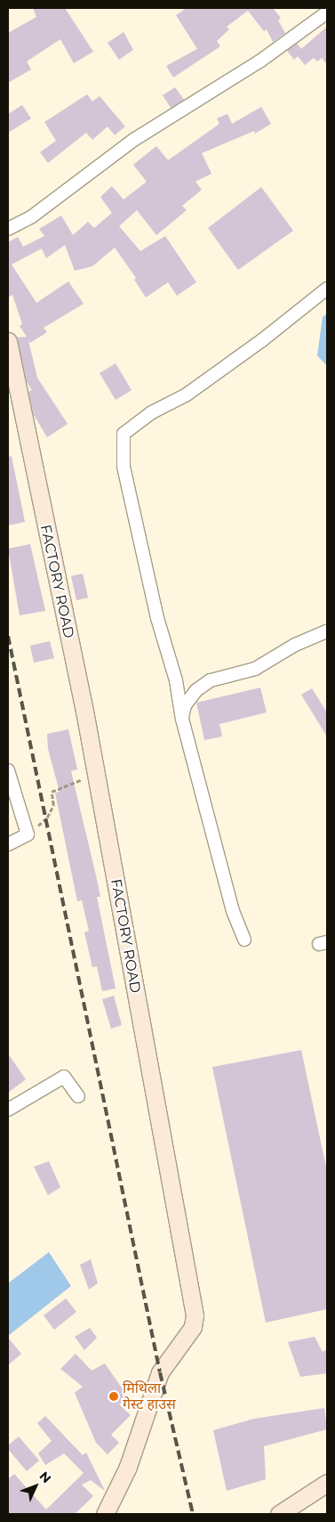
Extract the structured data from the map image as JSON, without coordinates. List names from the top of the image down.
{
  "streets": {
    "main road": ["FACTORY ROAD"]
  },
  "places": ["मिथिला गेस्ट हाउस"],
  "north": "top right"
}
